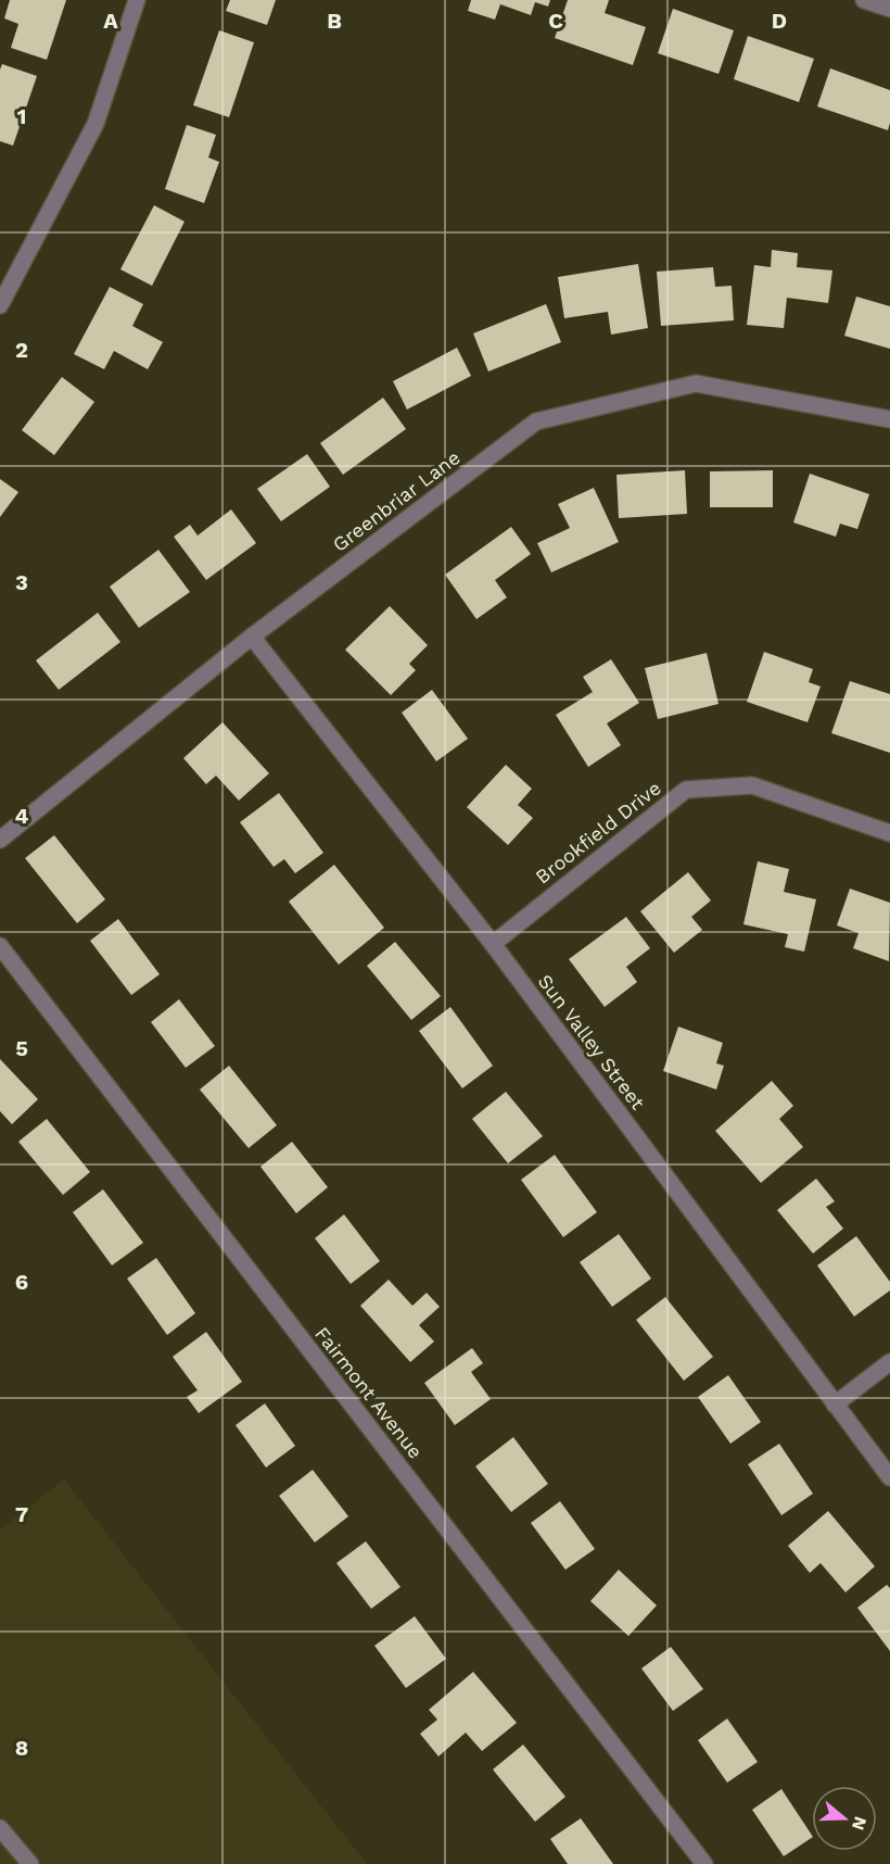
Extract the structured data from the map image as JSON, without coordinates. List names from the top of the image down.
{
  "streets": {
    "street": [
      "Greenbriar Lane",
      "Brookfield Drive",
      "Sun Valley Street",
      "Fairmont Avenue"
    ]
  },
  "crossings": [
    ["Greenbriar Lane", "Sun Valley Street"],
    ["Brookfield Drive", "Sun Valley Street"]
  ],
  "north": "right",
  "grid": {
    "columns": [
      "A",
      "B",
      "C",
      "D"
    ],
    "rows": [
      "1",
      "2",
      "3",
      "4",
      "5",
      "6",
      "7",
      "8"
    ]
  }
}
